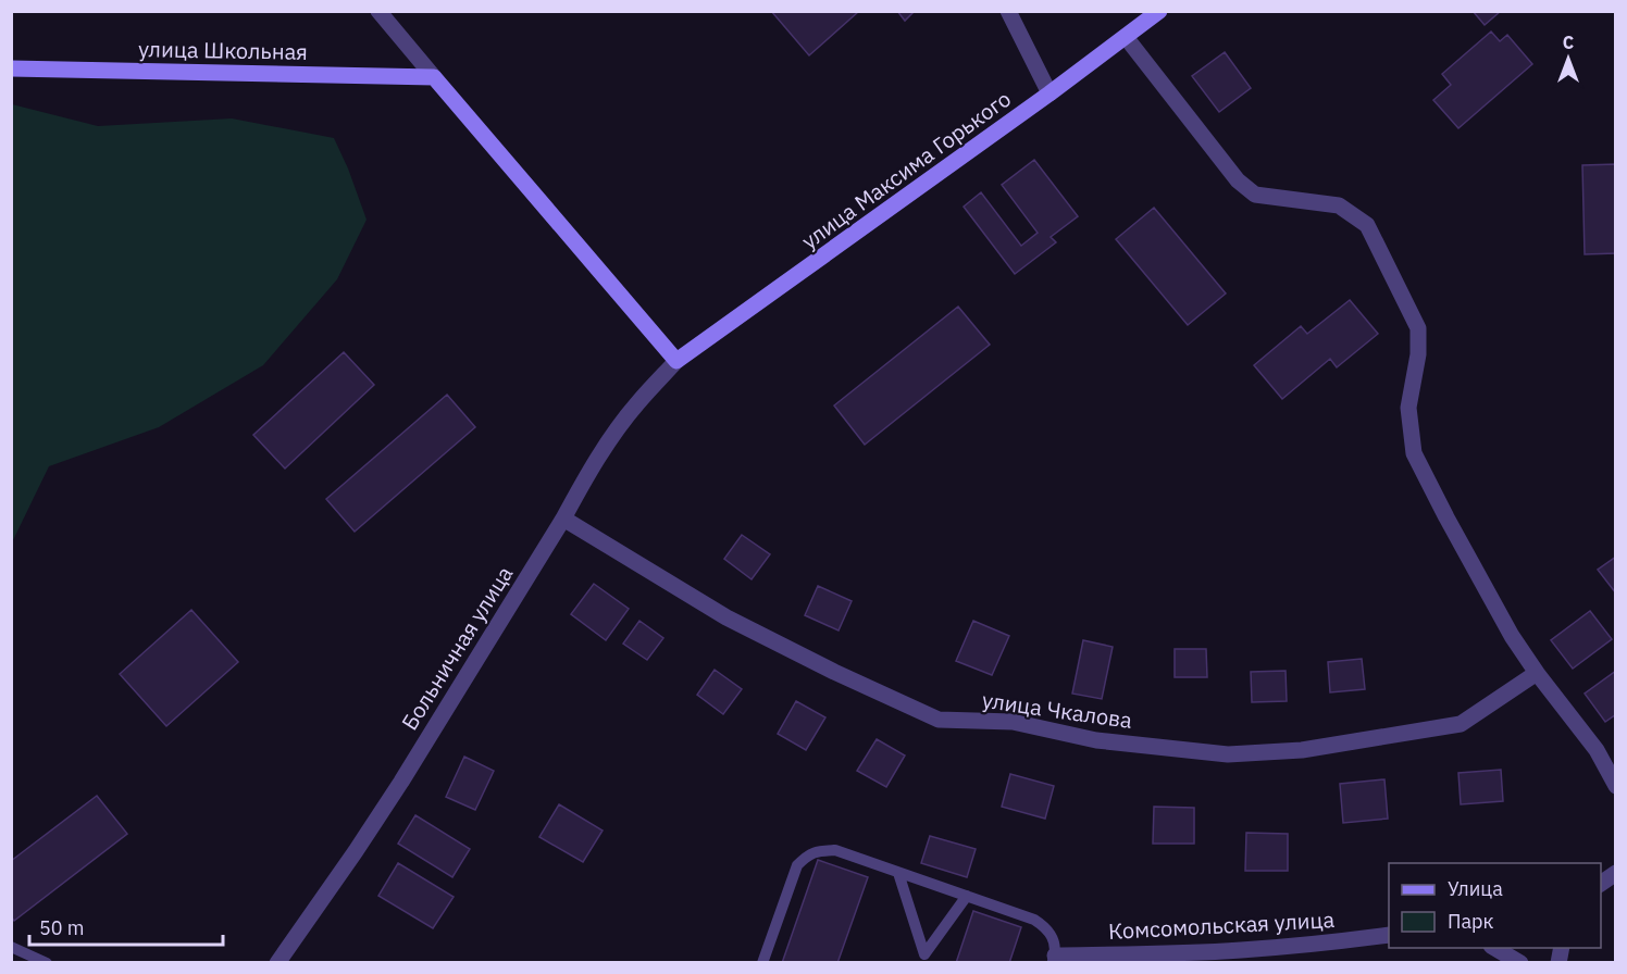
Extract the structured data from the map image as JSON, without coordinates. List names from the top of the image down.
{
  "streets": {
    "street": [
      "улица Школьная",
      "улица Максима Горького",
      "Больничная улица",
      "улица Чкалова",
      "Комсомольская улица"
    ]
  },
  "crossings": [
    ["улица Максима Горького", "Больничная улица"],
    ["Больничная улица", "улица Чкалова"]
  ],
  "legend": ["Улица", "Парк"],
  "scale_bar": "50 m",
  "north": "top"
}
